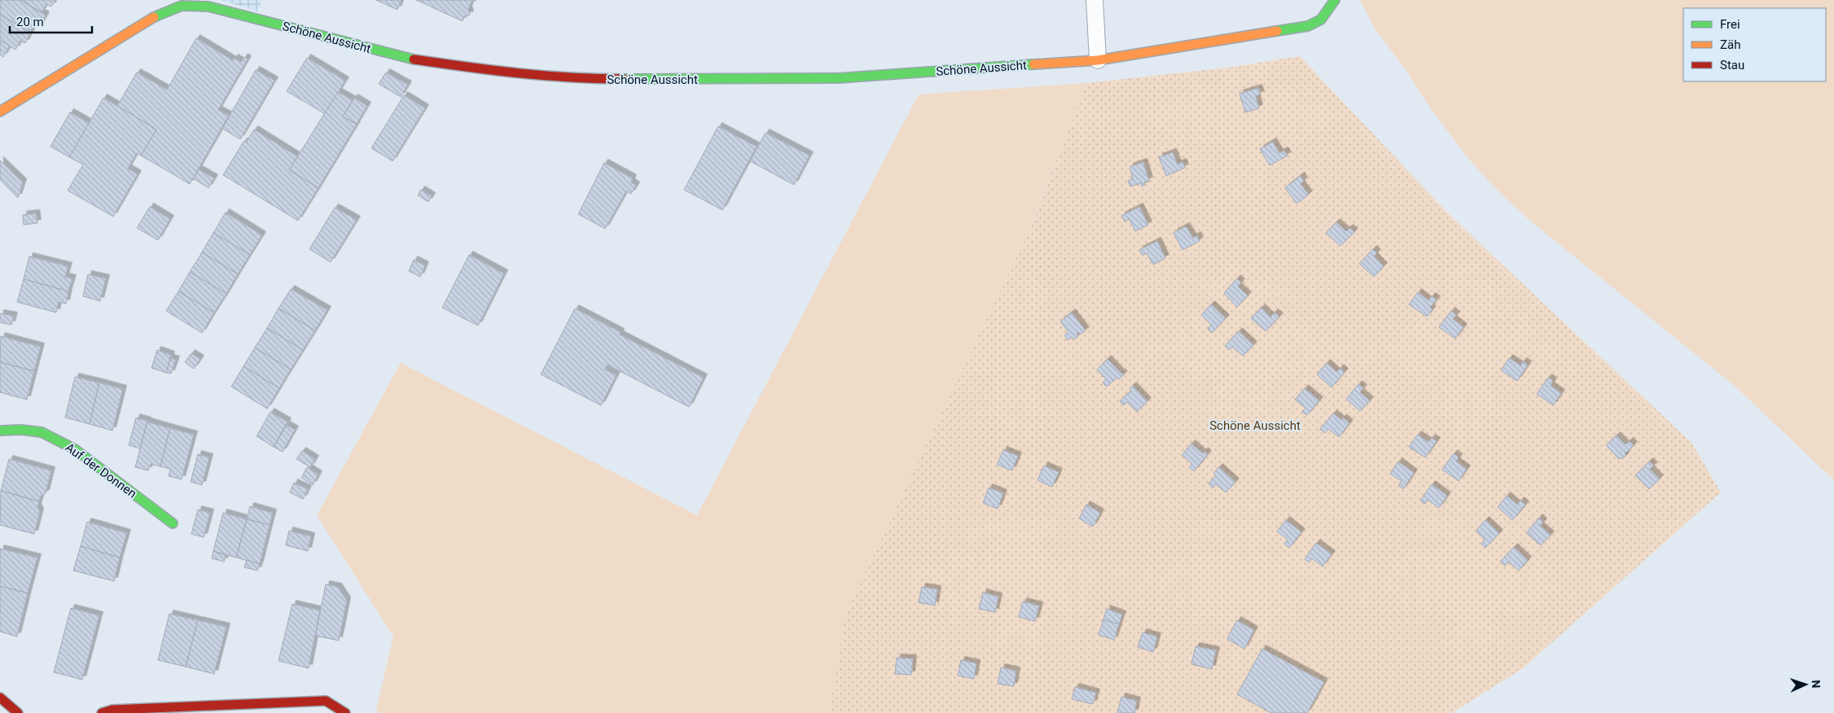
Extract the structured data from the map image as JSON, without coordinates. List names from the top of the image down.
{
  "streets": {
    "street": ["Schöne Aussicht", "Auf der Donnen"]
  },
  "parks": ["Schöne Aussicht"],
  "legend": ["Frei", "Zäh", "Stau"],
  "scale_bar": "20 m",
  "north": "right"
}
